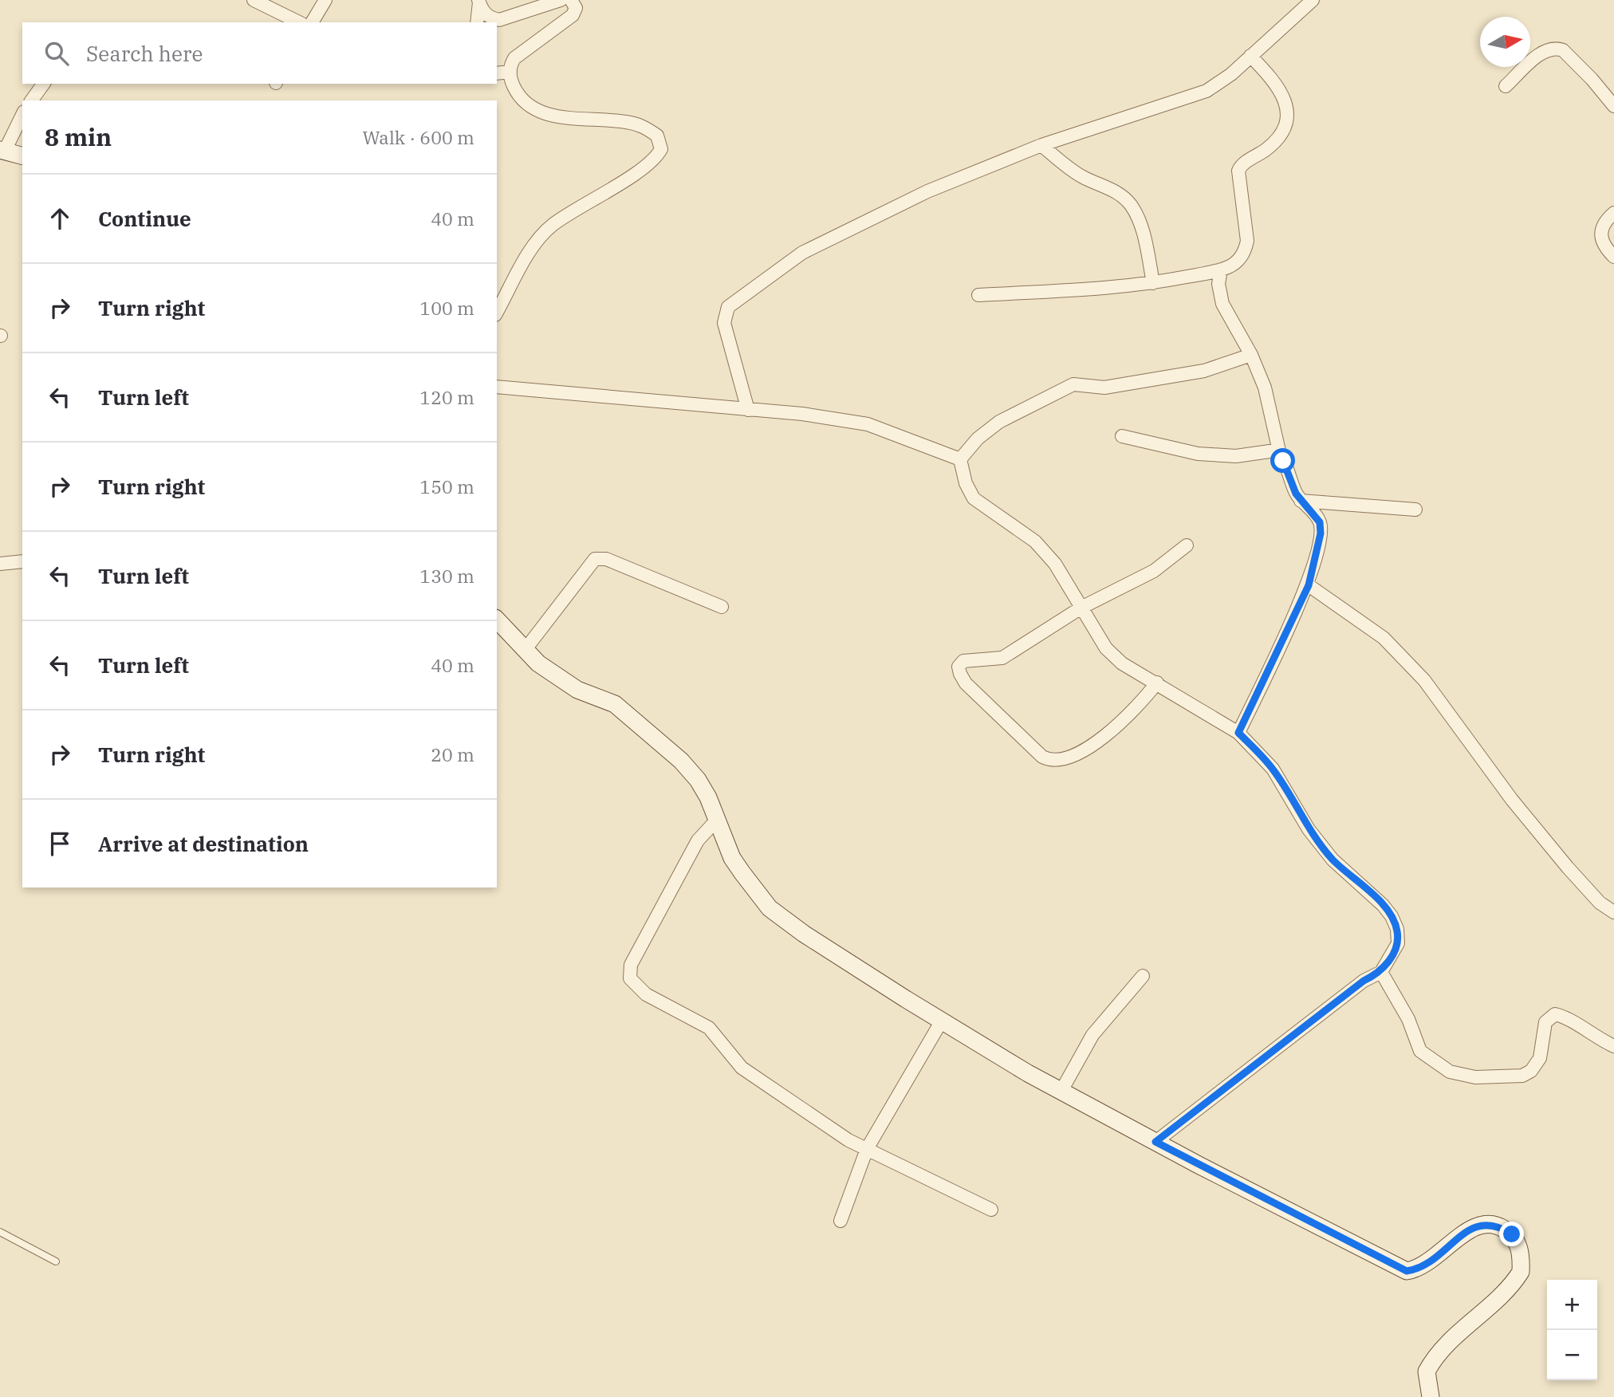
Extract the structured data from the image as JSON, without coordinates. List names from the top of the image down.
{
  "north": "right",
  "page": {
    "search": "Search here",
    "heading": ["8 min", "Walk · 600 m"],
    "list": [
      ["Continue", "40 m"],
      ["Turn right", "100 m"],
      ["Turn left", "120 m"],
      ["Turn right", "150 m"],
      ["Turn left", "130 m"],
      ["Turn left", "40 m"],
      ["Turn right", "20 m"],
      "Arrive at destination"
    ],
    "map_buttons": ["+", "−"]
  }
}
